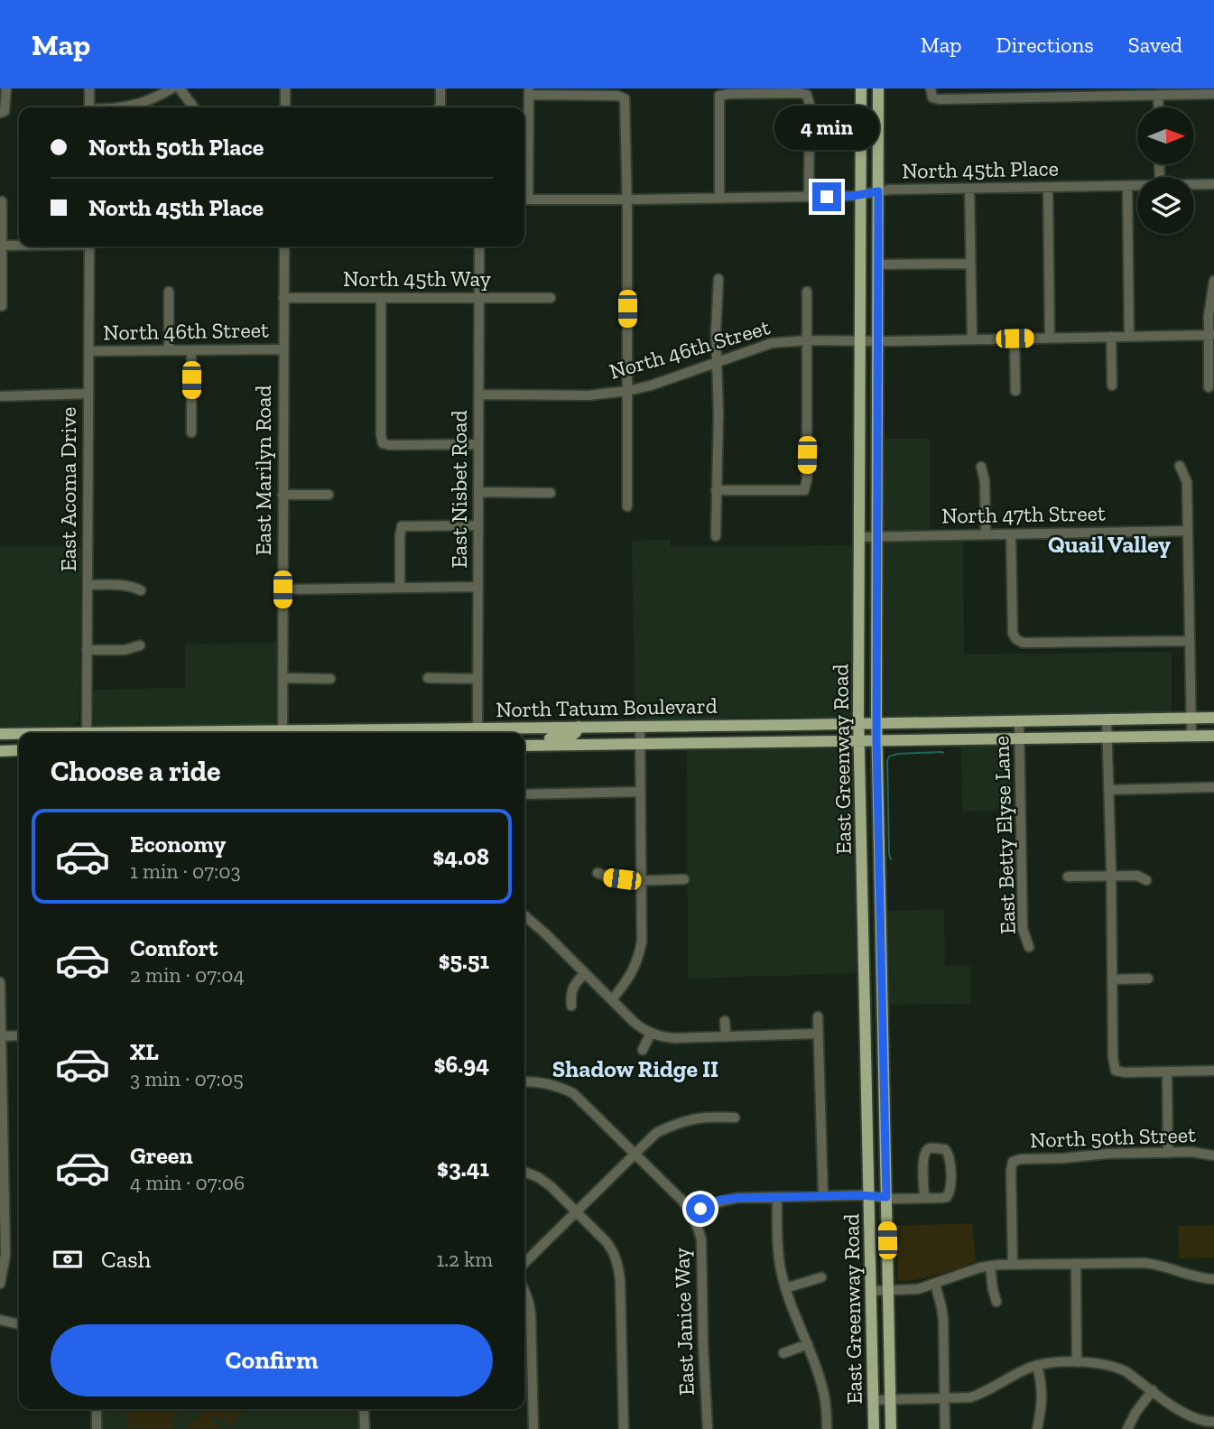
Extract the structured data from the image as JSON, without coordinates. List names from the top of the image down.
{
  "streets": {
    "main road": ["North Tatum Boulevard", "East Greenway Road"],
    "street": [
      "North 45th Place",
      "North 45th Way",
      "North 46th Street",
      "East Marilyn Road",
      "East Acoma Drive",
      "East Nisbet Road",
      "North 47th Street",
      "East Betty Elyse Lane",
      "North 50th Street",
      "East Janice Way"
    ]
  },
  "crossings": [
    ["North 45th Place", "East Greenway Road"],
    ["North 45th Way", "East Marilyn Road"],
    ["North 45th Way", "East Nisbet Road"],
    ["North 46th Street", "East Marilyn Road"],
    ["North 46th Street", "East Acoma Drive"],
    ["North 46th Street", "East Nisbet Road"],
    ["North 46th Street", "East Greenway Road"],
    ["East Nisbet Road", "North Tatum Boulevard"],
    ["North 47th Street", "East Greenway Road"],
    ["North Tatum Boulevard", "East Greenway Road"],
    ["North Tatum Boulevard", "East Betty Elyse Lane"]
  ],
  "districts": ["Quail Valley", "Shadow Ridge II"],
  "north": "right",
  "page": {
    "header": "Map",
    "nav": ["Map", "Directions", "Saved"],
    "bubble": "4 min",
    "banner": ["North 50th Place", "North 45th Place"],
    "heading": "Choose a ride",
    "list": [
      {
        "name": "Economy",
        "note": "1 min · 07:03",
        "value": "$4.08"
      },
      {
        "name": "Comfort",
        "note": "2 min · 07:04",
        "value": "$5.51"
      },
      {
        "name": "XL",
        "note": "3 min · 07:05",
        "value": "$6.94"
      },
      {
        "name": "Green",
        "note": "4 min · 07:06",
        "value": "$3.41"
      }
    ],
    "pay": ["Cash", "1.2 km"],
    "buttons": "Confirm"
  }
}
